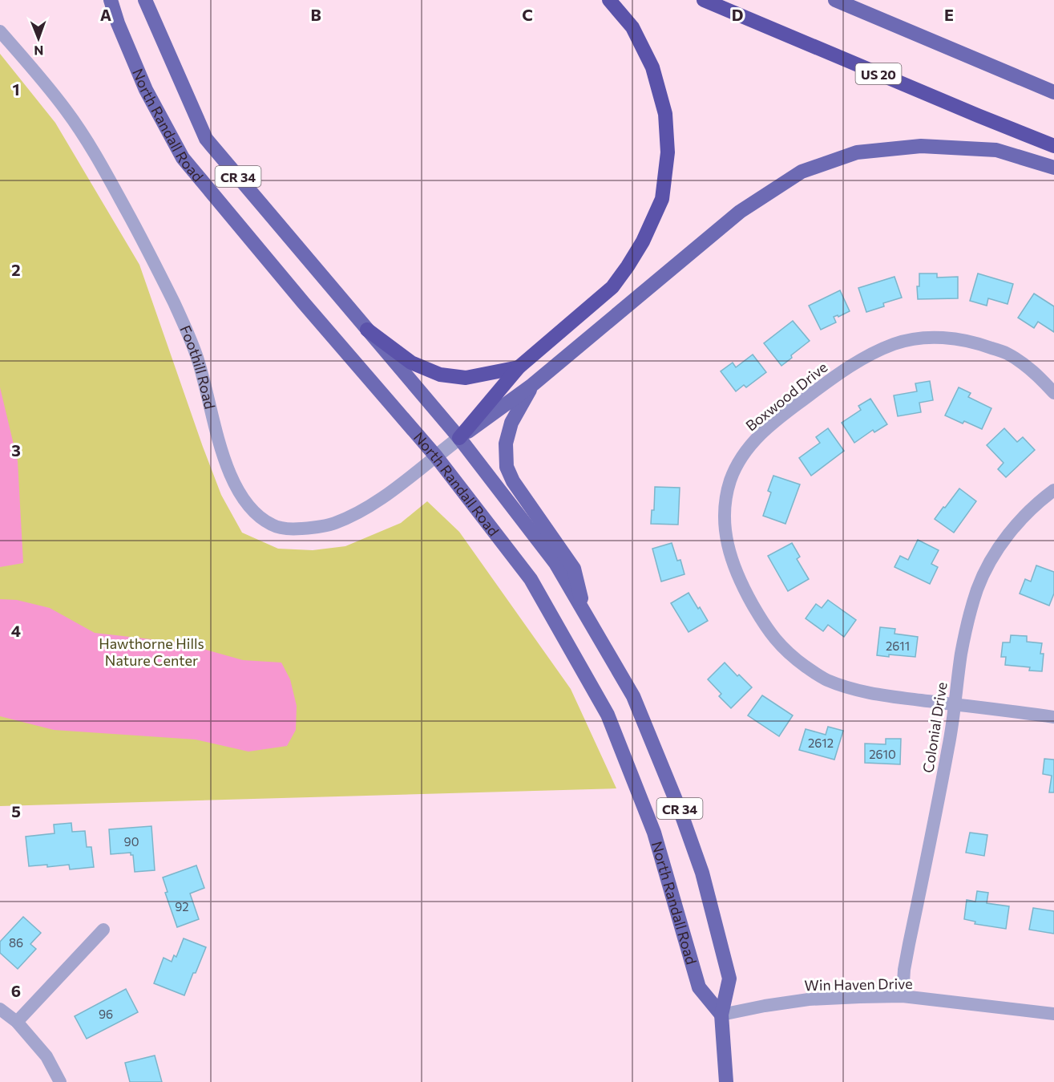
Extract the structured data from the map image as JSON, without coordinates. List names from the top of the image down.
{
  "streets": {
    "highway": ["US 20"],
    "main road": ["North Randall Road", "CR 34"],
    "street": [
      "Foothill Road",
      "Boxwood Drive",
      "Colonial Drive",
      "Win Haven Drive"
    ]
  },
  "crossings": [
    ["North Randall Road", "Foothill Road"],
    ["North Randall Road", "Win Haven Drive"],
    ["Boxwood Drive", "Colonial Drive"],
    ["Colonial Drive", "Win Haven Drive"]
  ],
  "parks": ["Hawthorne Hills Nature Center"],
  "house_numbers": [
    "2611",
    "2612",
    "2610",
    "90",
    "92",
    "86",
    "96"
  ],
  "north": "bottom",
  "grid": {
    "columns": [
      "A",
      "B",
      "C",
      "D",
      "E"
    ],
    "rows": [
      "1",
      "2",
      "3",
      "4",
      "5",
      "6"
    ]
  }
}
